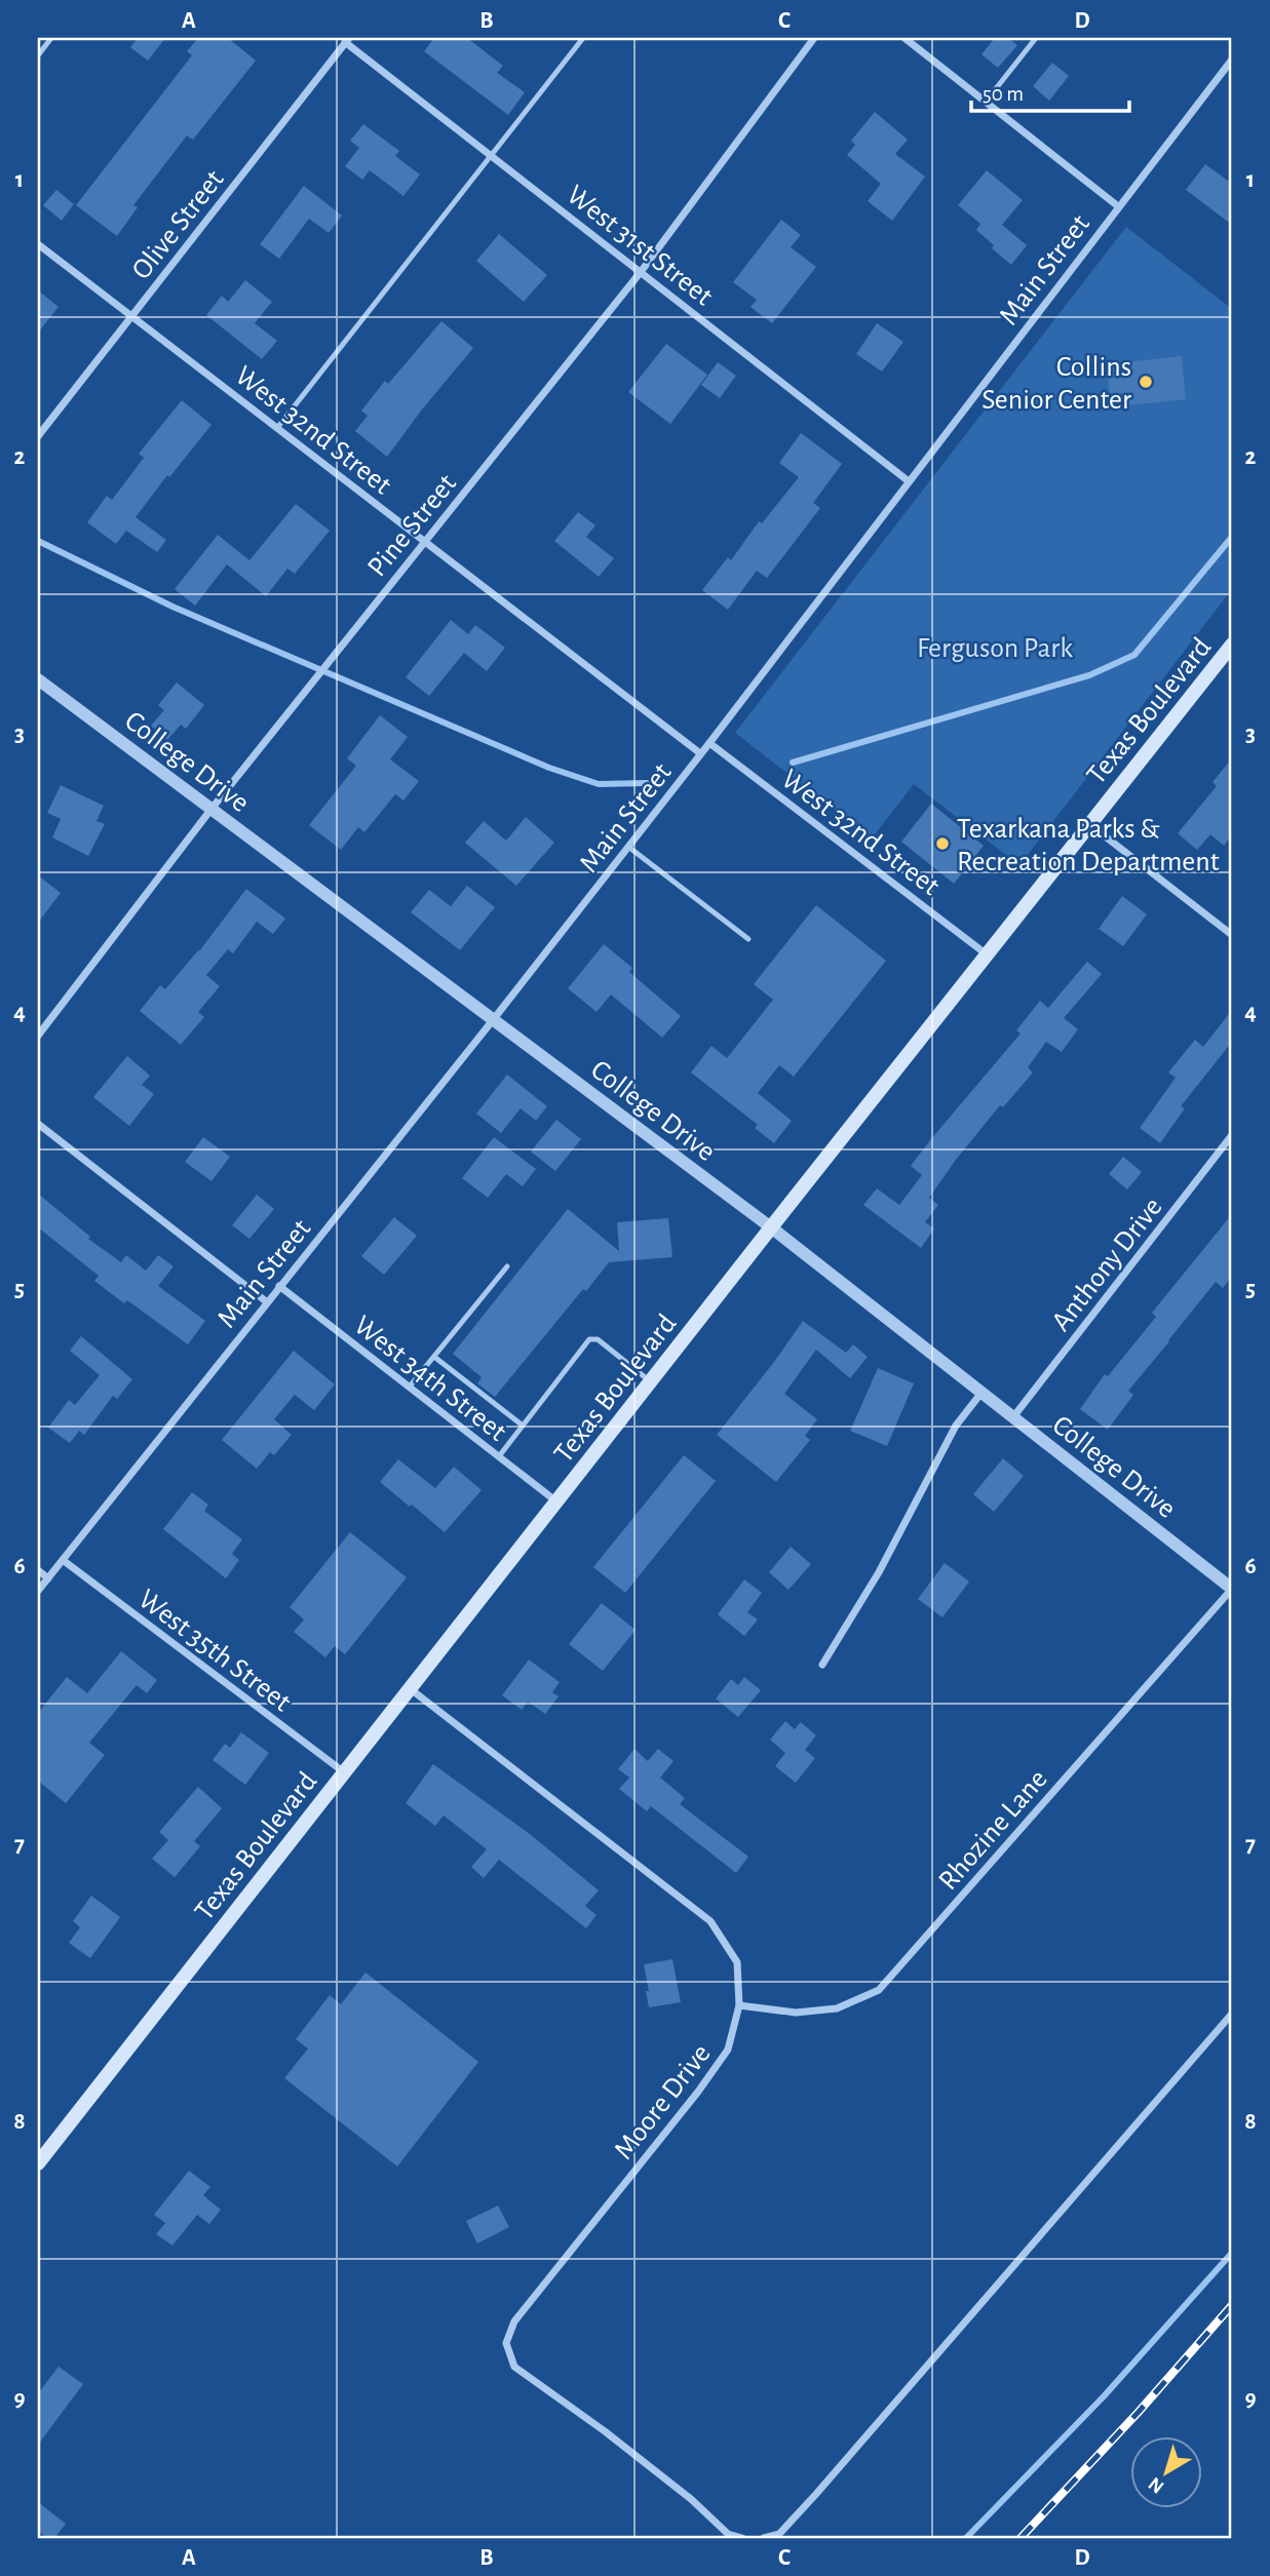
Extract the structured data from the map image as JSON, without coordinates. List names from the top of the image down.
{
  "streets": {
    "main road": ["Texas Boulevard"],
    "street": [
      "Olive Street",
      "West 31st Street",
      "Main Street",
      "West 32nd Street",
      "Pine Street",
      "College Drive",
      "Anthony Drive",
      "West 34th Street",
      "West 35th Street",
      "Rhozine Lane",
      "Moore Drive"
    ]
  },
  "crossings": [
    ["Olive Street", "West 31st Street"],
    ["Olive Street", "West 32nd Street"],
    ["West 31st Street", "Main Street"],
    ["West 31st Street", "Pine Street"],
    ["Main Street", "West 32nd Street"],
    ["Main Street", "College Drive"],
    ["Main Street", "West 34th Street"],
    ["Main Street", "West 35th Street"],
    ["West 32nd Street", "Pine Street"],
    ["West 32nd Street", "Texas Boulevard"],
    ["Pine Street", "College Drive"],
    ["Texas Boulevard", "College Drive"],
    ["Texas Boulevard", "West 34th Street"],
    ["Texas Boulevard", "West 35th Street"],
    ["Texas Boulevard", "Moore Drive"],
    ["College Drive", "Anthony Drive"],
    ["College Drive", "Rhozine Lane"],
    ["Rhozine Lane", "Moore Drive"]
  ],
  "parks": ["Ferguson Park"],
  "places": ["Collins Senior Center", "Texarkana Parks & Recreation Department"],
  "scale_bar": "50 m",
  "north": "bottom left",
  "grid": {
    "columns": [
      "A",
      "B",
      "C",
      "D"
    ],
    "rows": [
      "1",
      "2",
      "3",
      "4",
      "5",
      "6",
      "7",
      "8",
      "9"
    ]
  }
}
